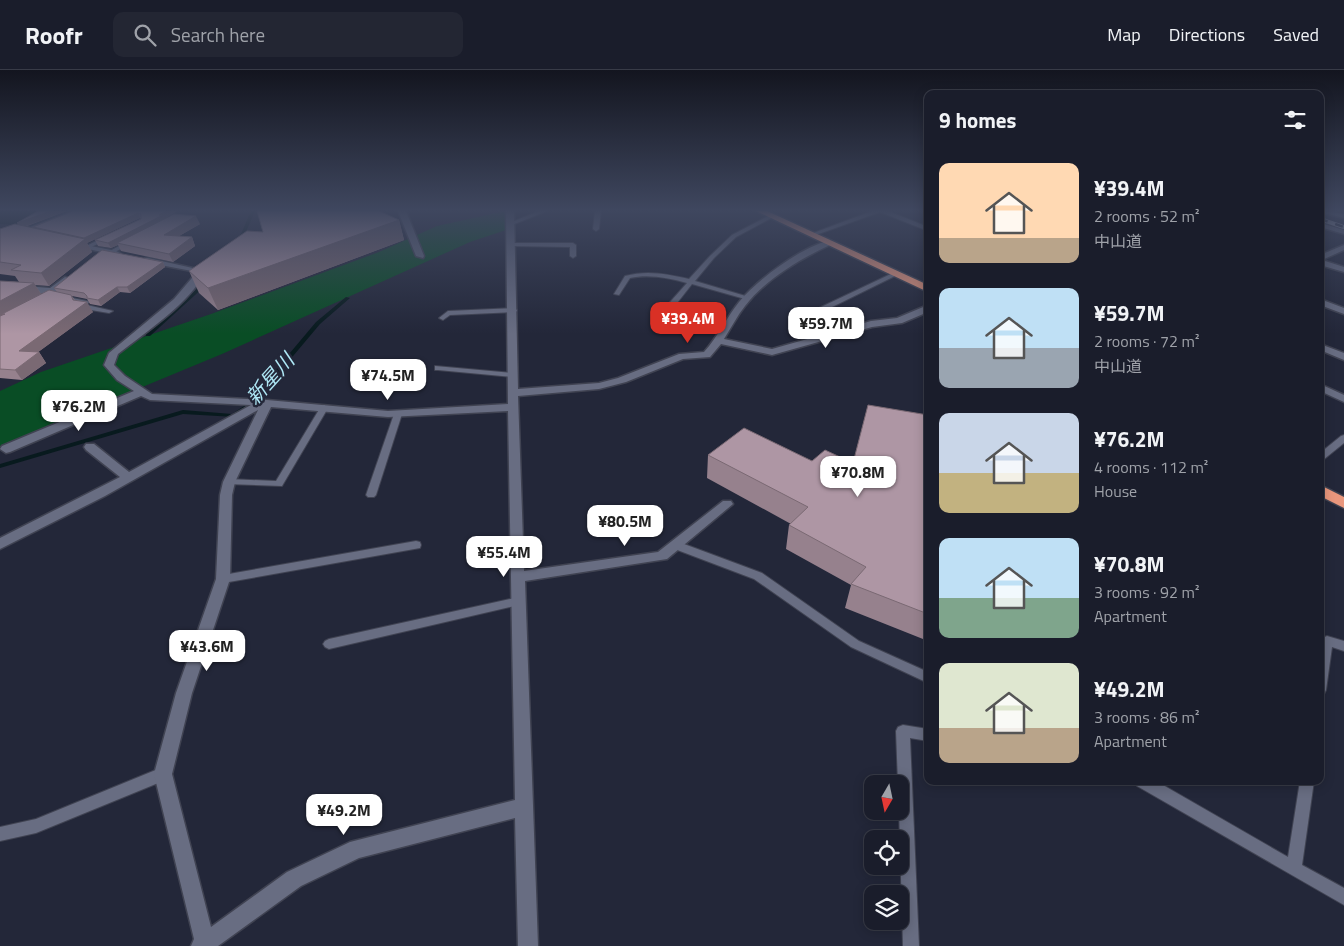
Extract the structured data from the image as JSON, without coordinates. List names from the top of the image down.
{
  "water": ["新星川"],
  "north": "bottom",
  "page": {
    "header": "Roofr",
    "search": "Search here",
    "nav": ["Map", "Directions", "Saved"],
    "heading": "9 homes",
    "list": [
      {
        "name": "¥39.4M",
        "note": "2 rooms · 52 m² · 中山道"
      },
      {
        "name": "¥59.7M",
        "note": "2 rooms · 72 m² · 中山道"
      },
      {
        "name": "¥76.2M",
        "note": "4 rooms · 112 m² · House"
      },
      {
        "name": "¥70.8M",
        "note": "3 rooms · 92 m² · Apartment"
      },
      {
        "name": "¥49.2M",
        "note": "3 rooms · 86 m² · Apartment"
      }
    ],
    "price": [
      "¥39.4M",
      "¥59.7M",
      "¥74.5M",
      "¥76.2M",
      "¥70.8M",
      "¥80.5M",
      "¥55.4M",
      "¥43.6M",
      "¥49.2M"
    ]
  }
}
